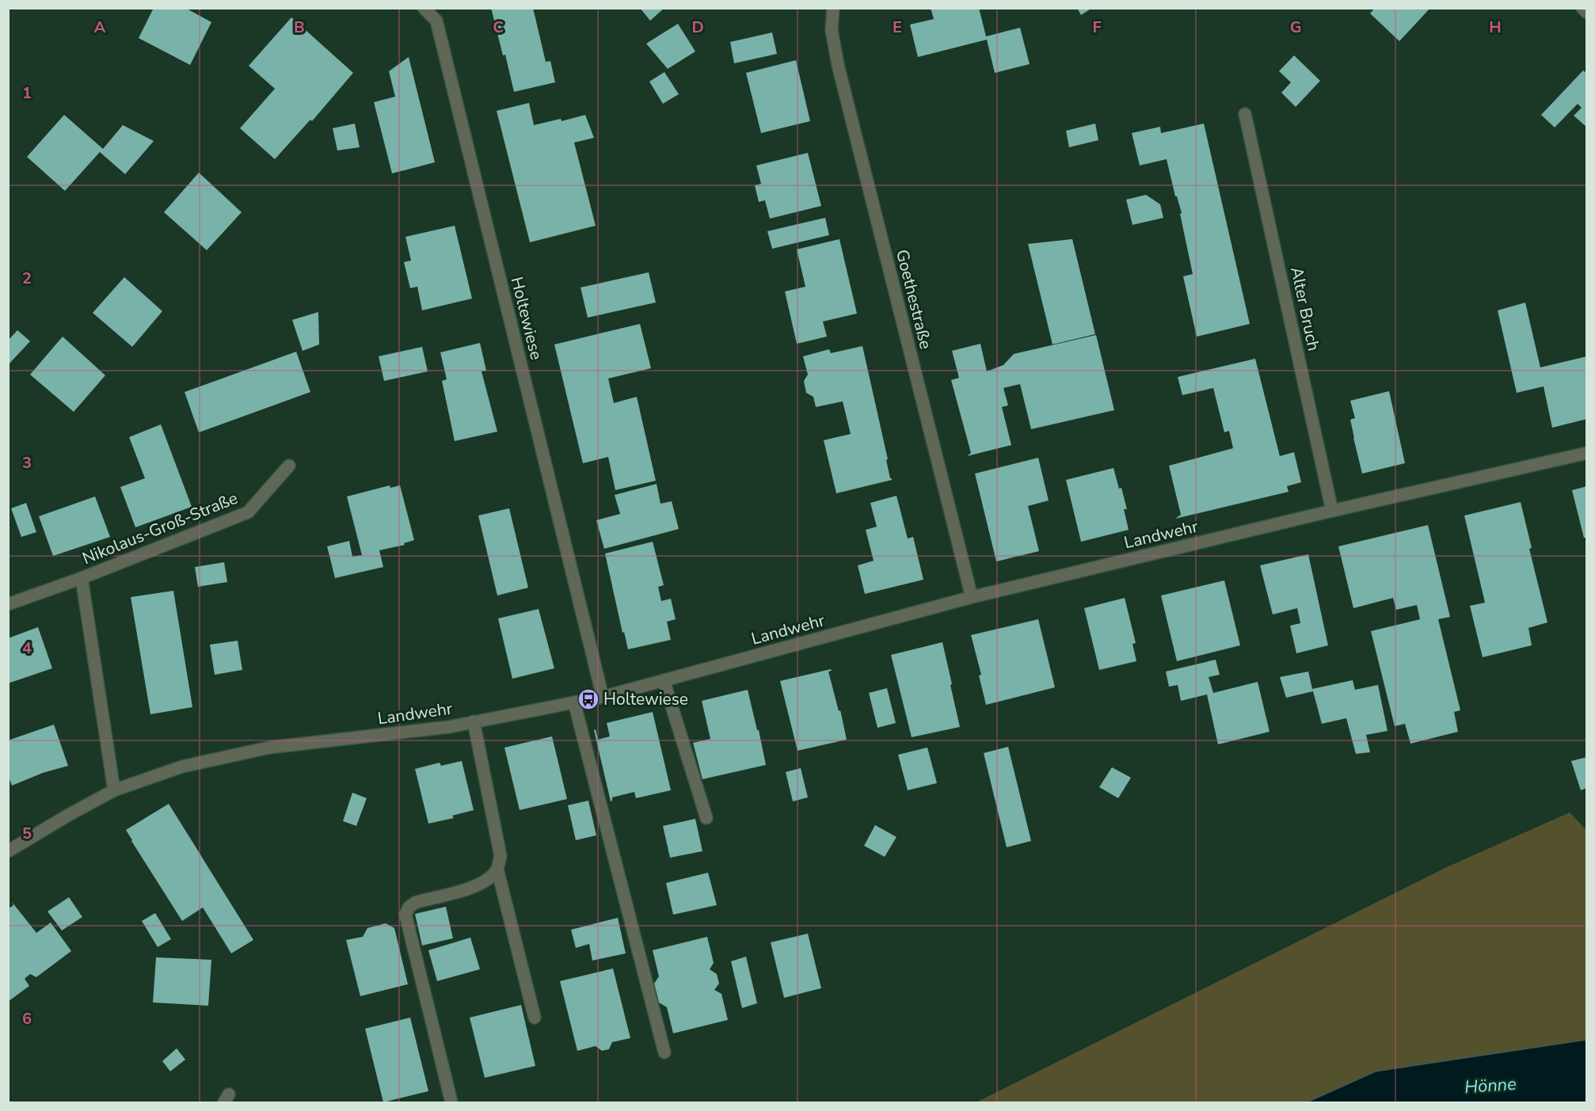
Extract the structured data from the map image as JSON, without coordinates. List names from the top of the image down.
{
  "streets": {
    "street": [
      "Goethestraße",
      "Alter Bruch",
      "Holtewiese",
      "Nikolaus-Groß-Straße",
      "Landwehr"
    ]
  },
  "crossings": [
    ["Goethestraße", "Landwehr"],
    ["Alter Bruch", "Landwehr"],
    ["Holtewiese", "Landwehr"],
    ["Nikolaus-Groß-Straße", "Landwehr"]
  ],
  "water": ["Hönne"],
  "places": {
    "bus stop": ["Holtewiese"]
  },
  "grid": {
    "columns": [
      "A",
      "B",
      "C",
      "D",
      "E",
      "F",
      "G",
      "H"
    ],
    "rows": [
      "1",
      "2",
      "3",
      "4",
      "5",
      "6"
    ]
  }
}
